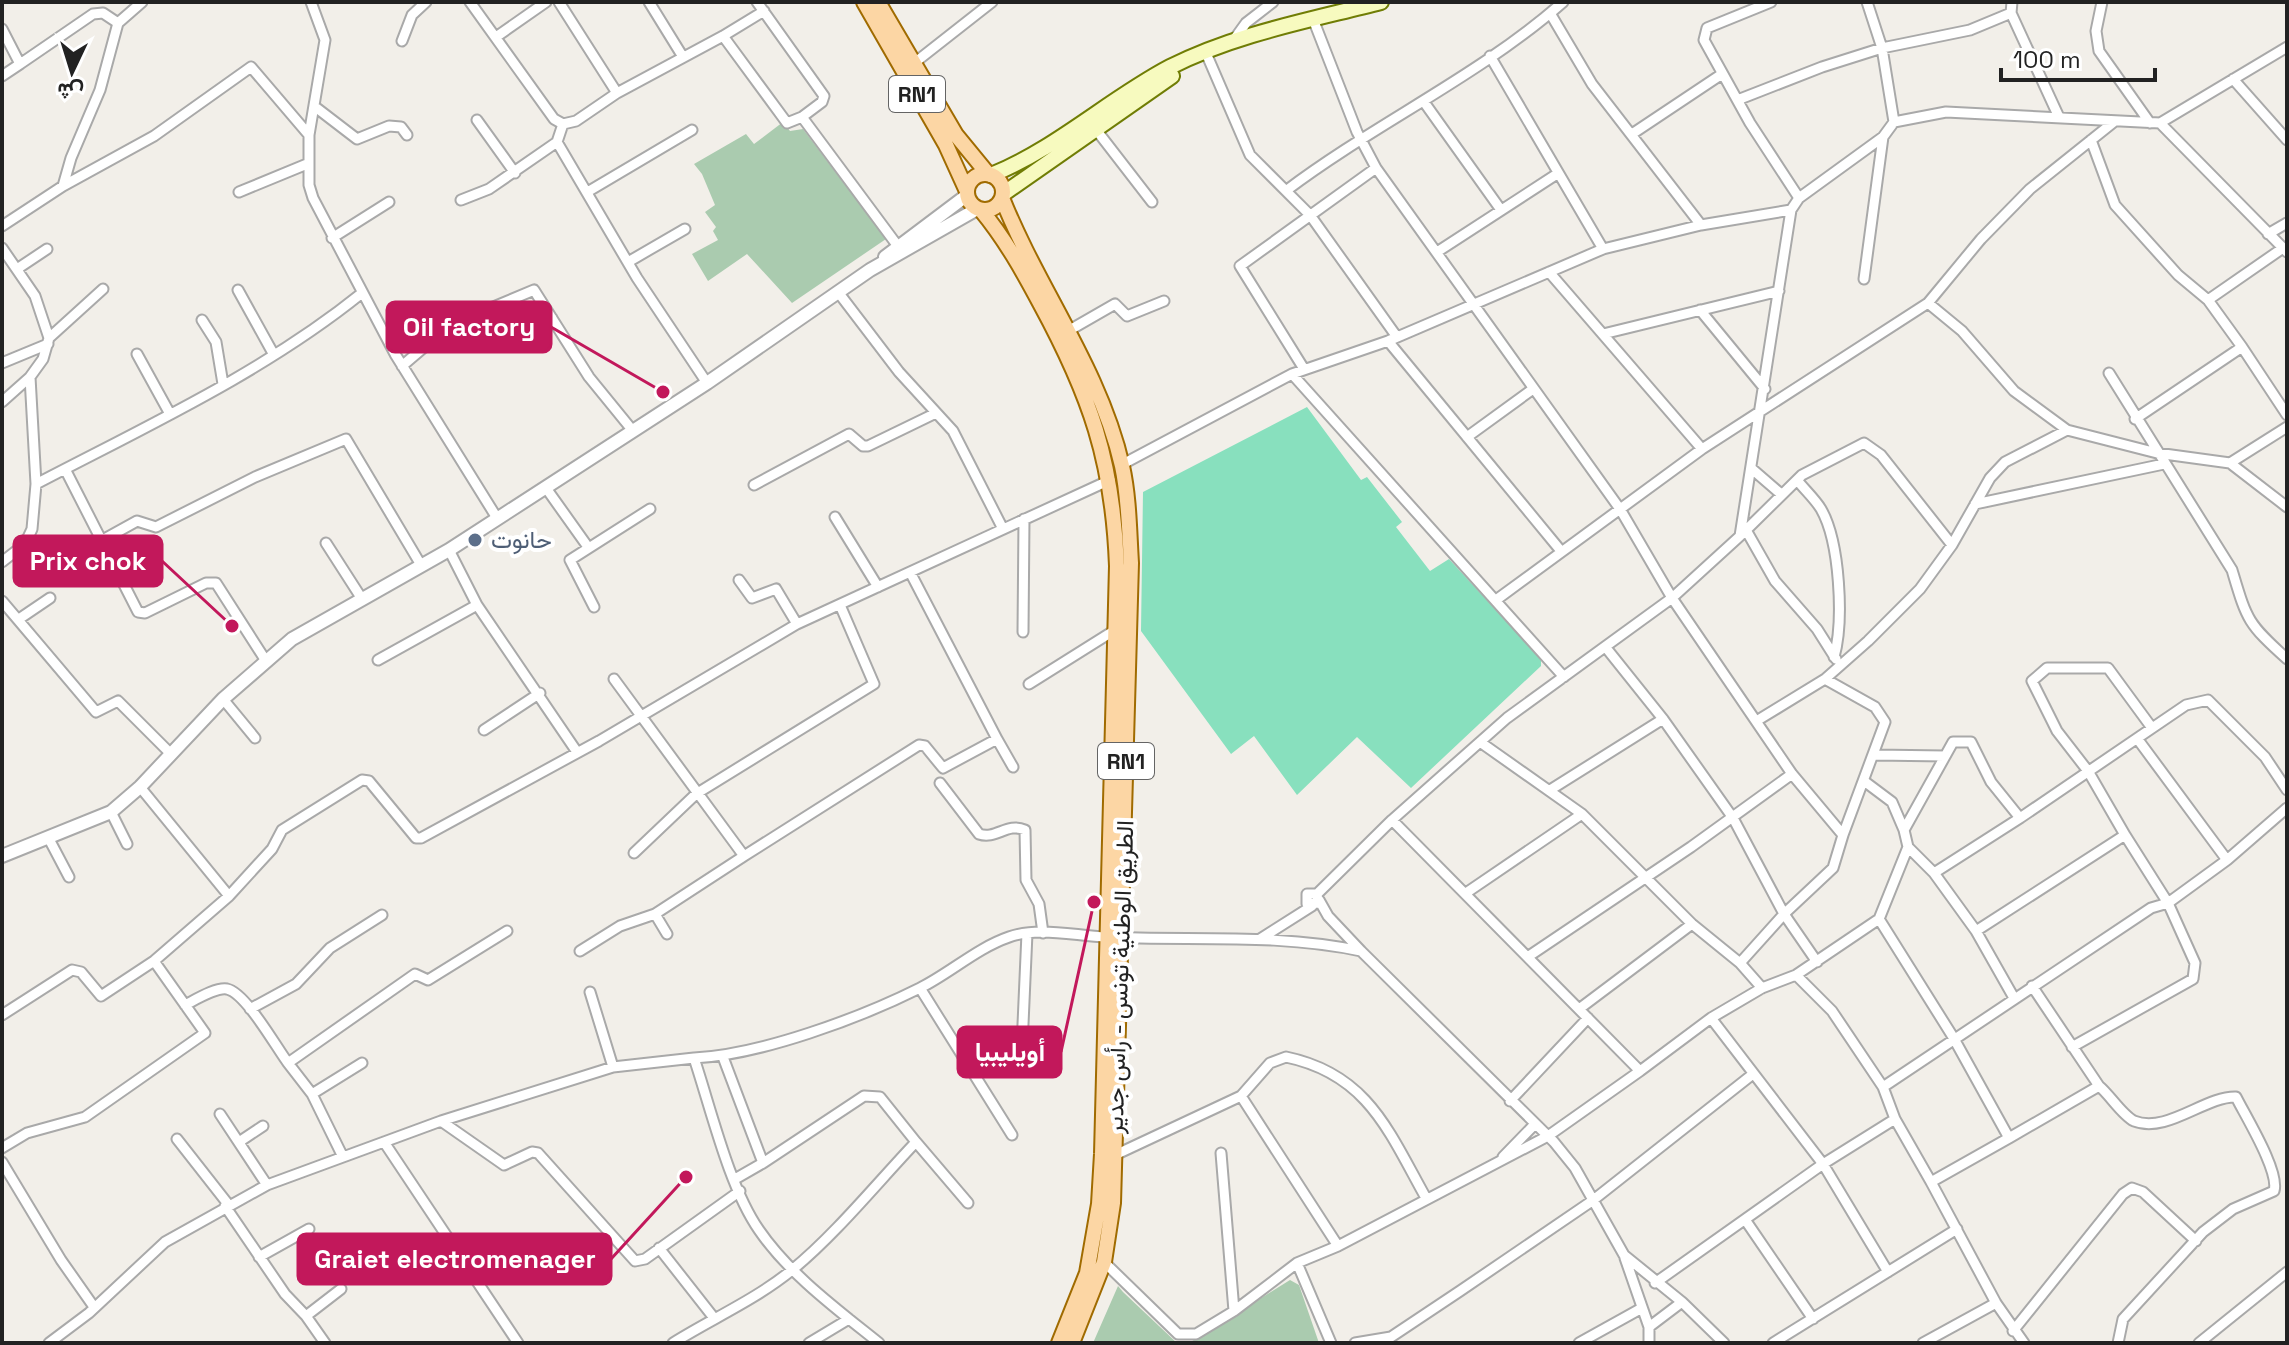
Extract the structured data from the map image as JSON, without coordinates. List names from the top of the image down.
{
  "streets": {
    "main road": ["RN1", "الطريق الوطنية تونس - رأس جدير"]
  },
  "crossings": [
    ["RN1", "الطريق الوطنية تونس - رأس جدير"]
  ],
  "places": [
    "Oil factory",
    "حانوت",
    "Prix chok",
    "أويليبيا",
    "Graiet electromenager"
  ],
  "scale_bar": "100 m",
  "north": "bottom"
}
